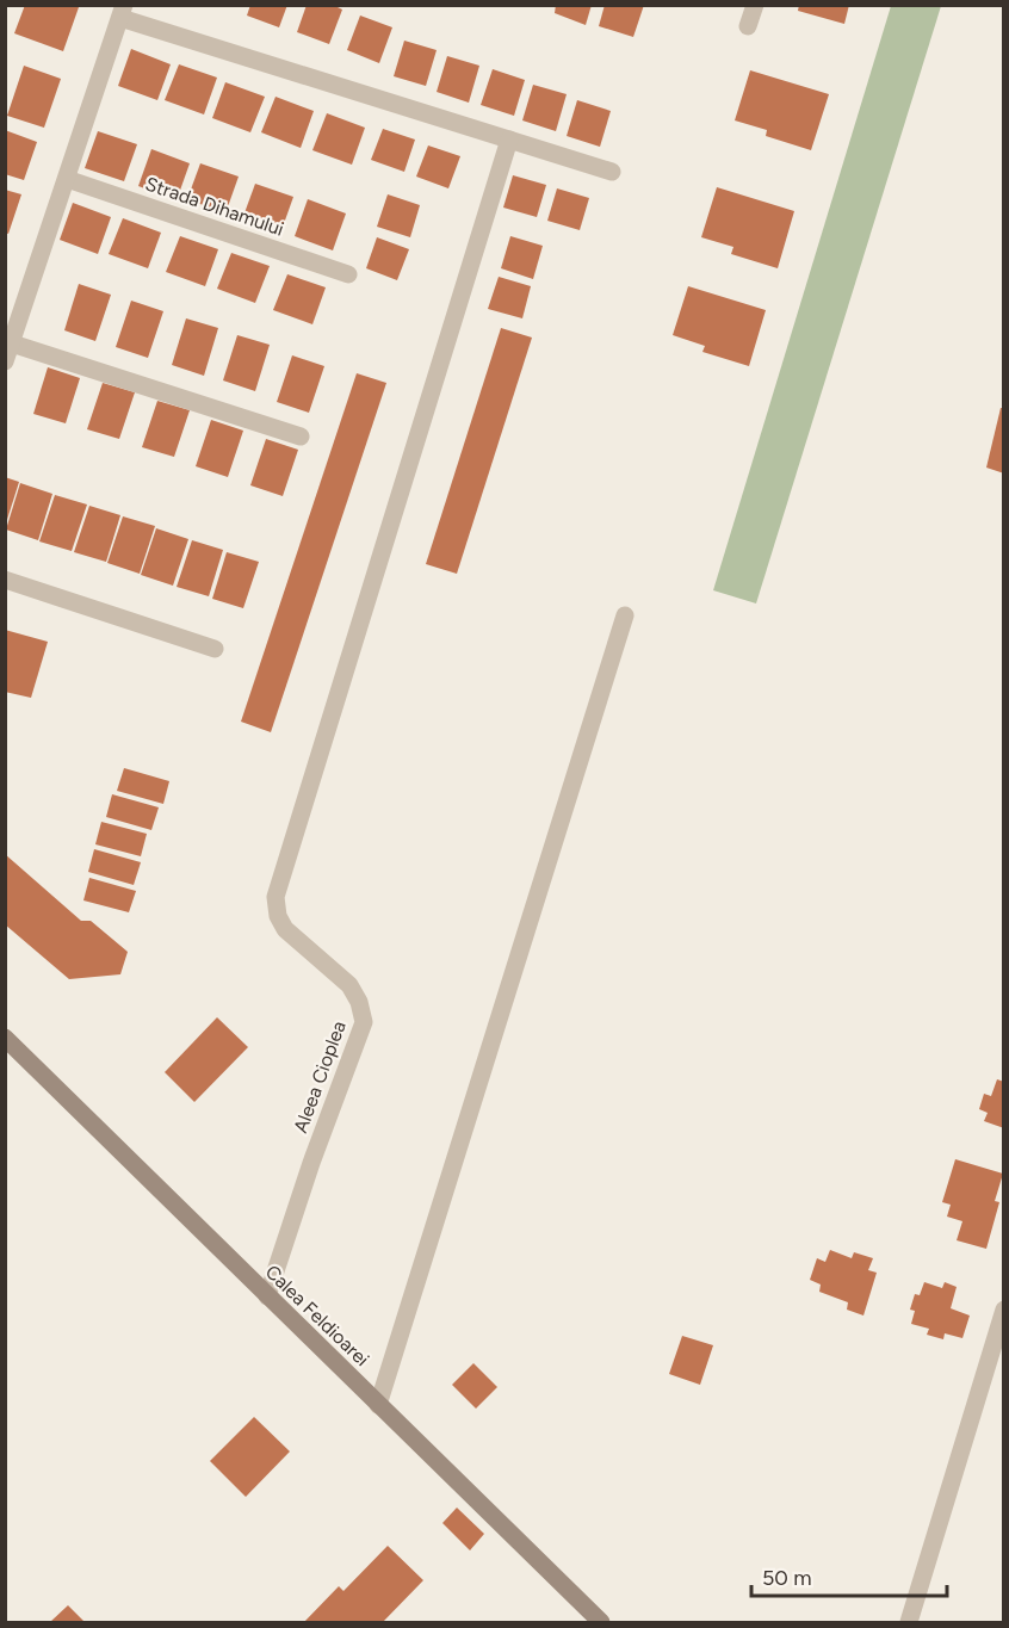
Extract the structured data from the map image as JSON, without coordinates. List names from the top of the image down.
{
  "streets": {
    "main road": ["Calea Feldioarei"],
    "street": ["Strada Dihamului", "Aleea Cioplea"]
  },
  "crossings": [
    ["Aleea Cioplea", "Calea Feldioarei"]
  ],
  "scale_bar": "50 m"
}
